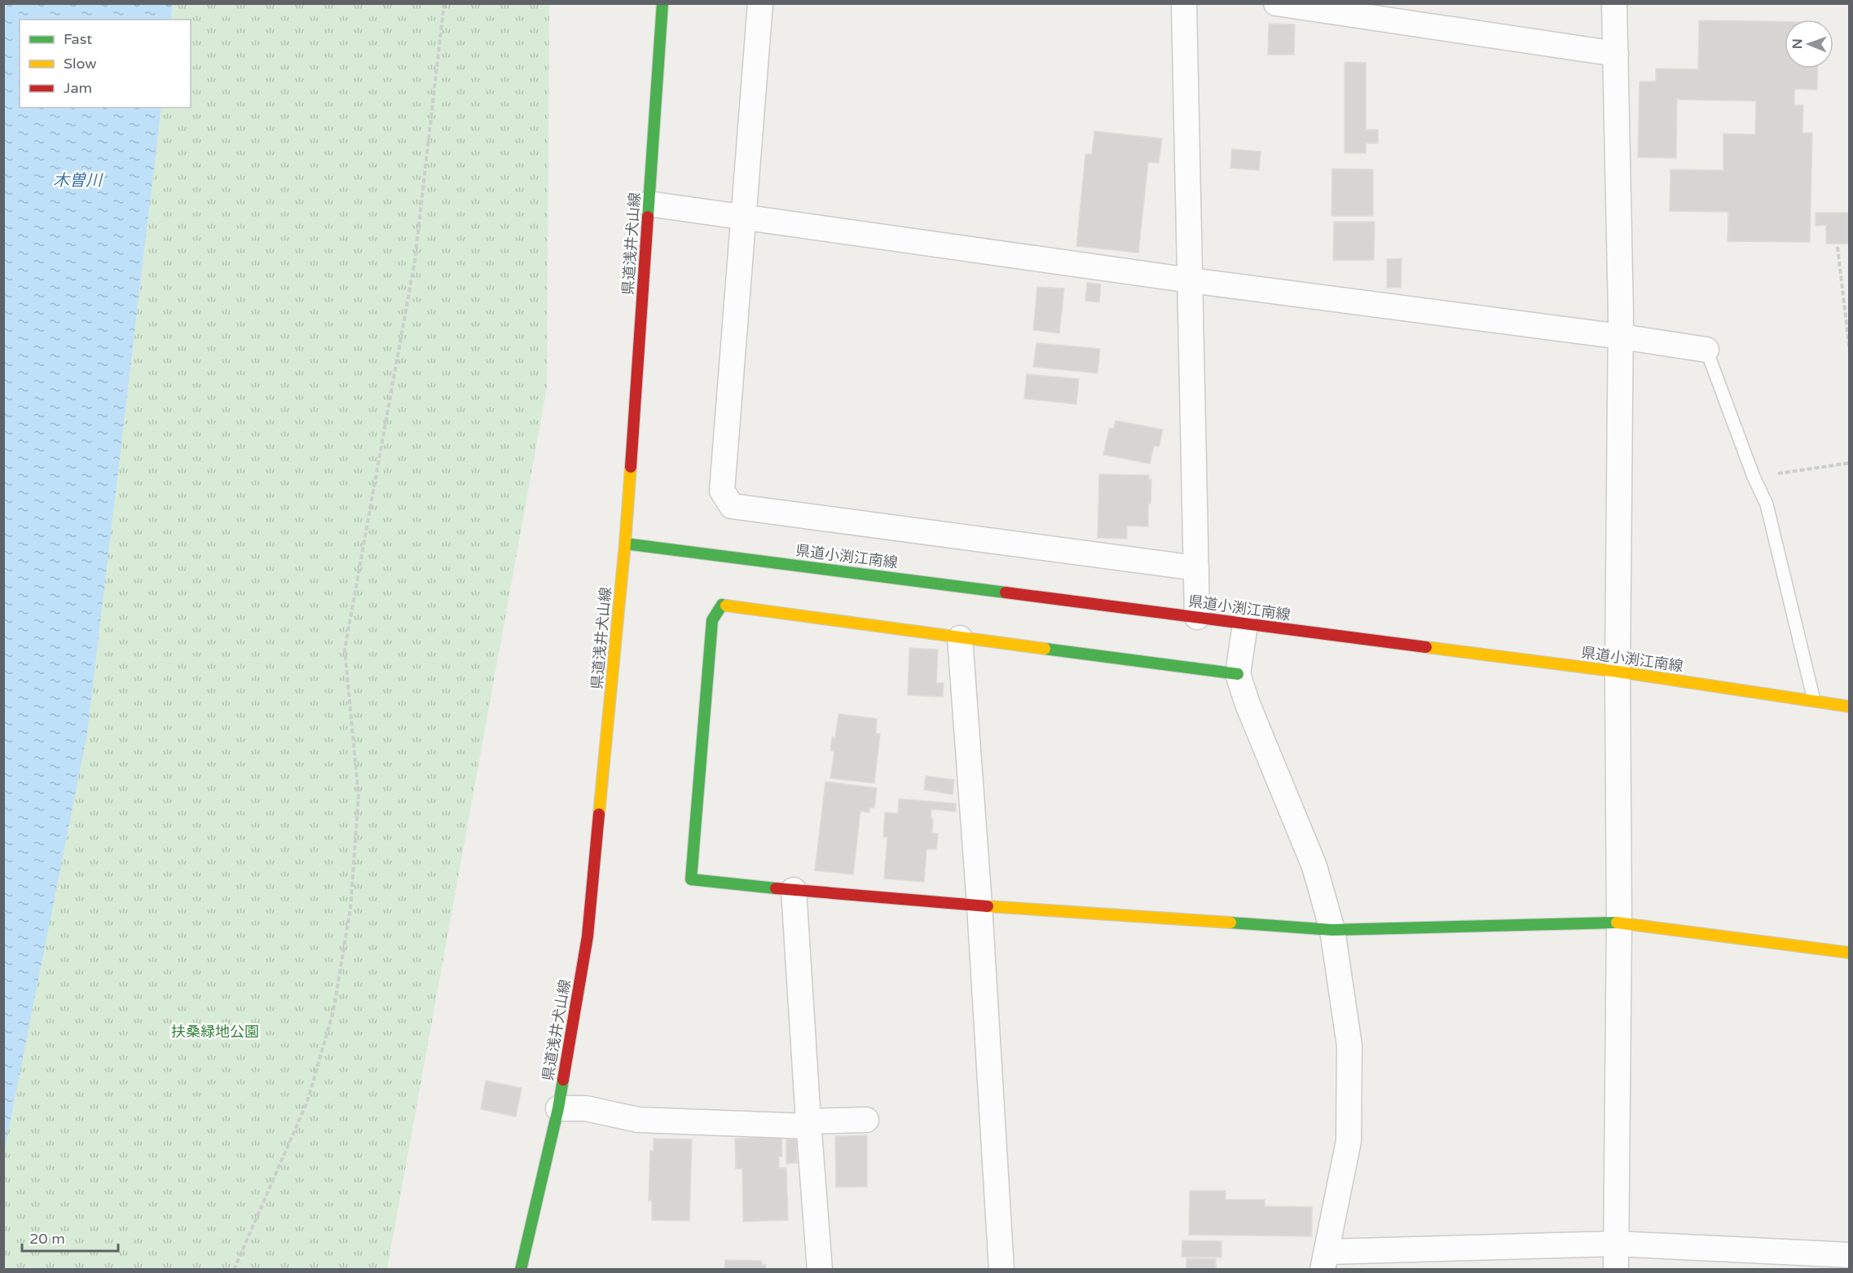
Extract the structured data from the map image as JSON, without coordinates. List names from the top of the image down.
{
  "streets": {
    "main road": ["県道浅井犬山線", "県道小渕江南線"]
  },
  "crossings": [
    ["県道浅井犬山線", "県道小渕江南線"]
  ],
  "water": ["木曽川"],
  "parks": ["扶桑緑地公園"],
  "legend": ["Fast", "Slow", "Jam"],
  "scale_bar": "20 m",
  "north": "left"
}
